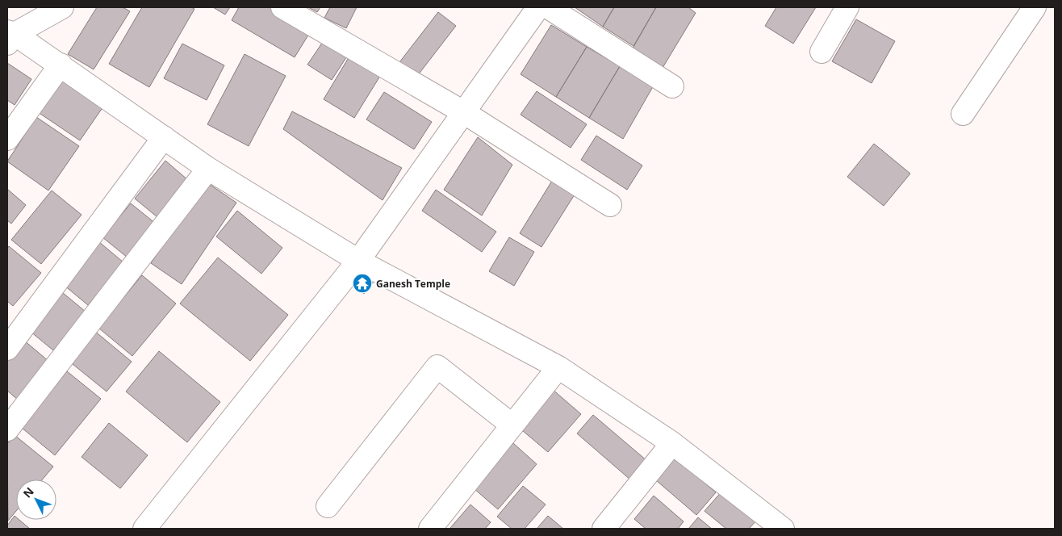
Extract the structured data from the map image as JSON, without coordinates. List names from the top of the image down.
{
  "places": {
    "temple": ["Ganesh Temple"]
  },
  "north": "top left"
}
